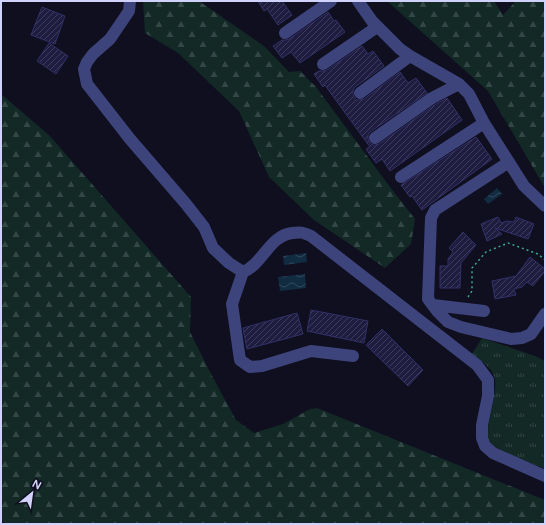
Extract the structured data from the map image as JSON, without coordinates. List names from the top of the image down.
{
  "north": "top right"
}
